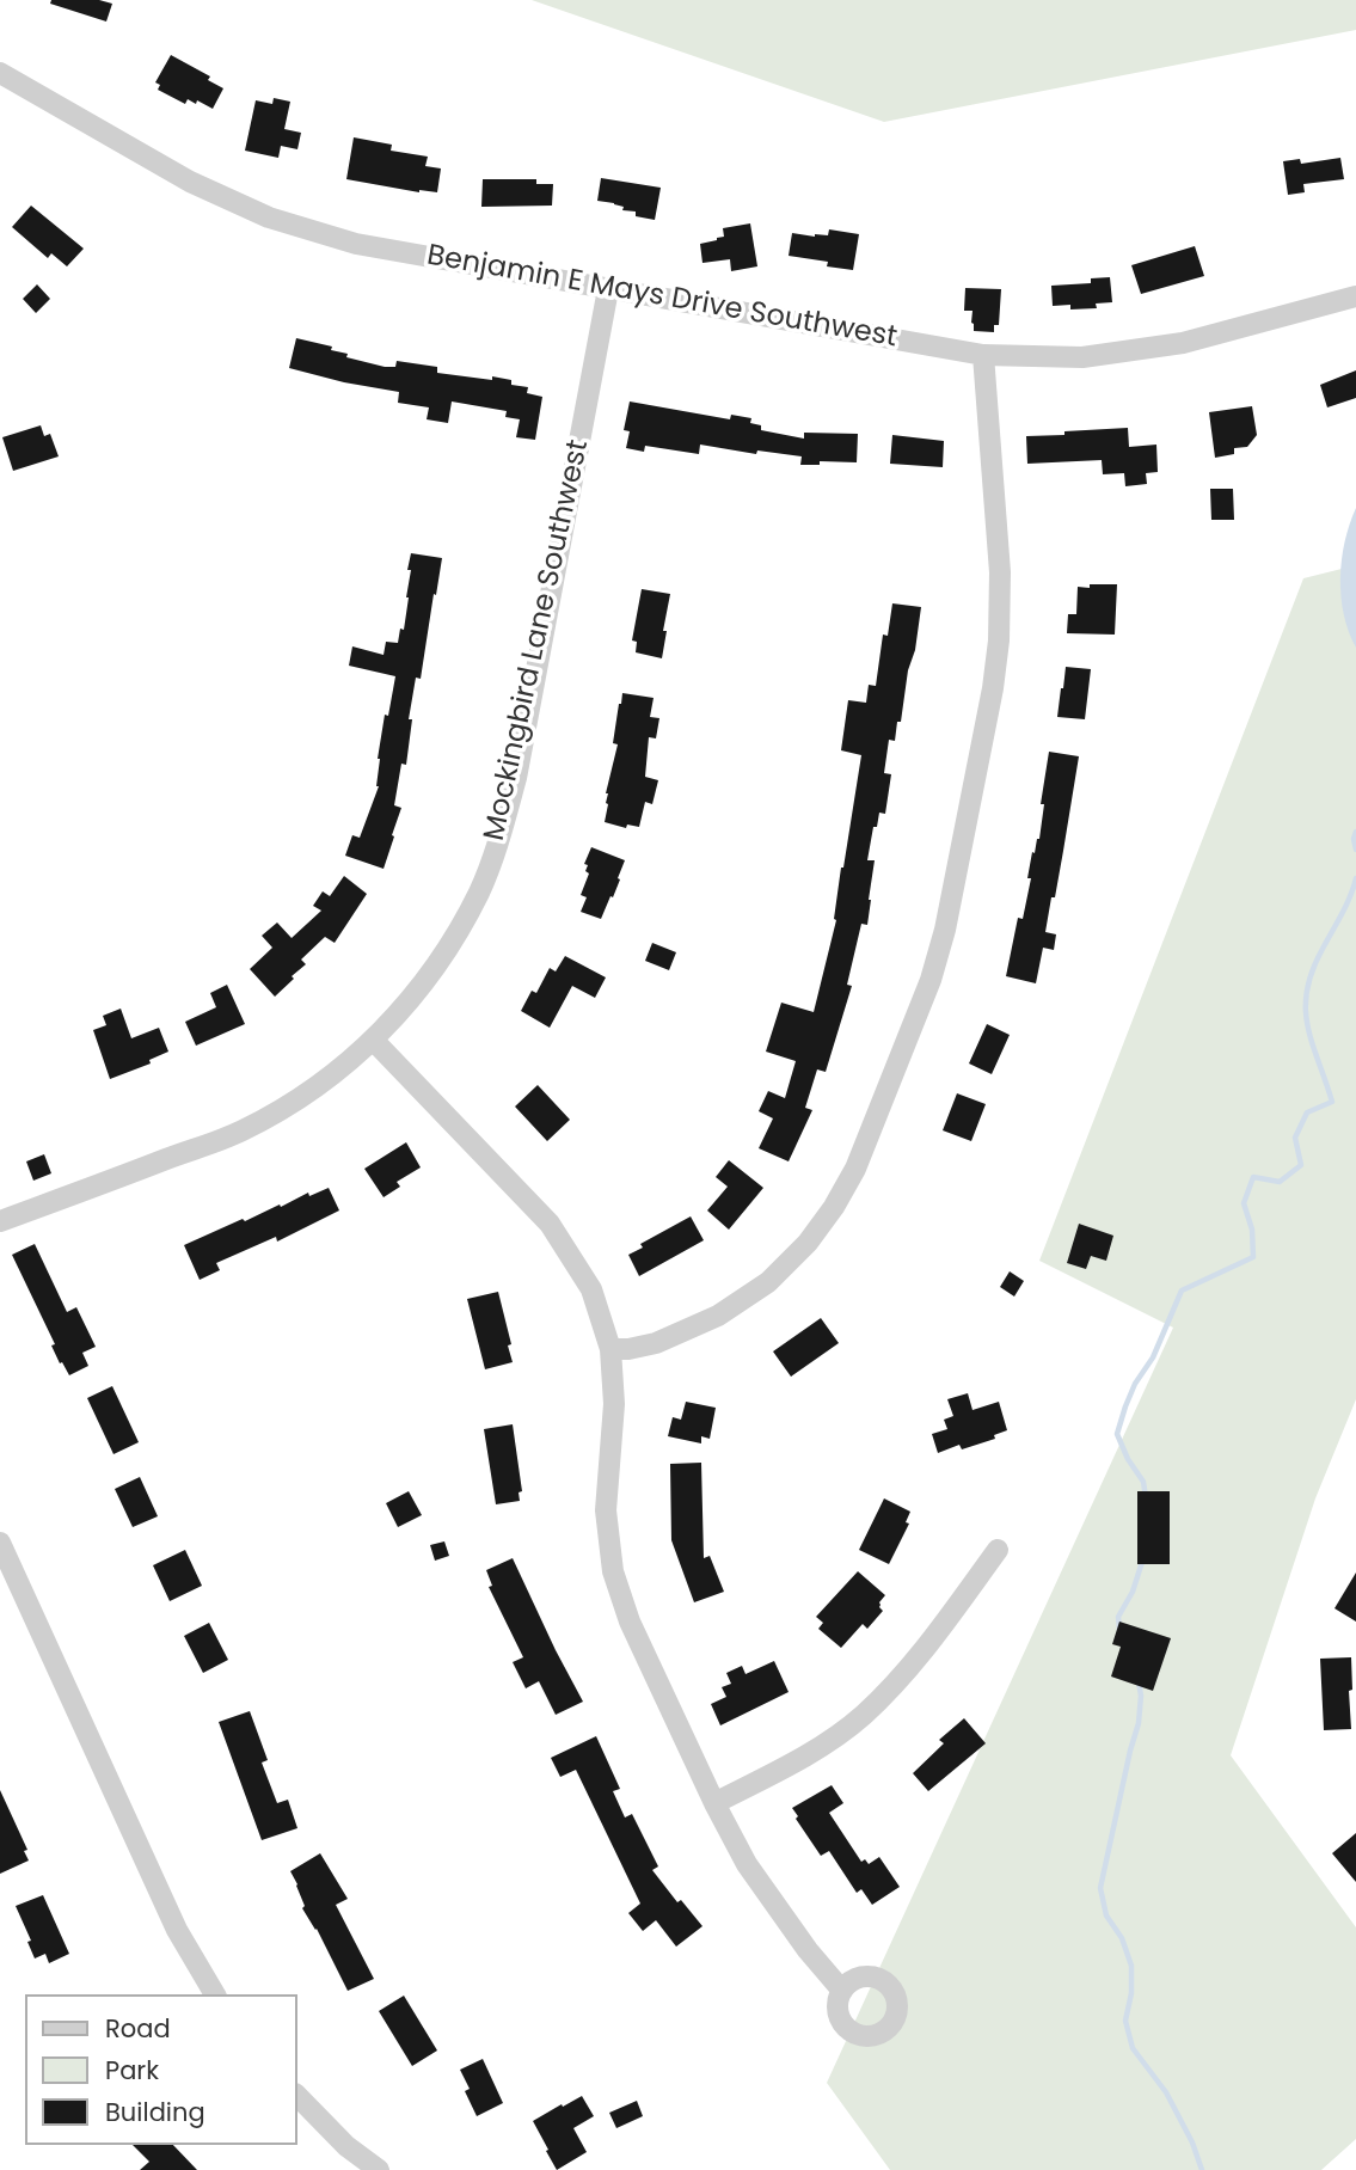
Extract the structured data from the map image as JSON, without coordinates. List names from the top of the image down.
{
  "streets": {
    "street": ["Benjamin E Mays Drive Southwest", "Mockingbird Lane Southwest"]
  },
  "crossings": [
    ["Benjamin E Mays Drive Southwest", "Mockingbird Lane Southwest"]
  ],
  "legend": ["Road", "Park", "Building"]
}
